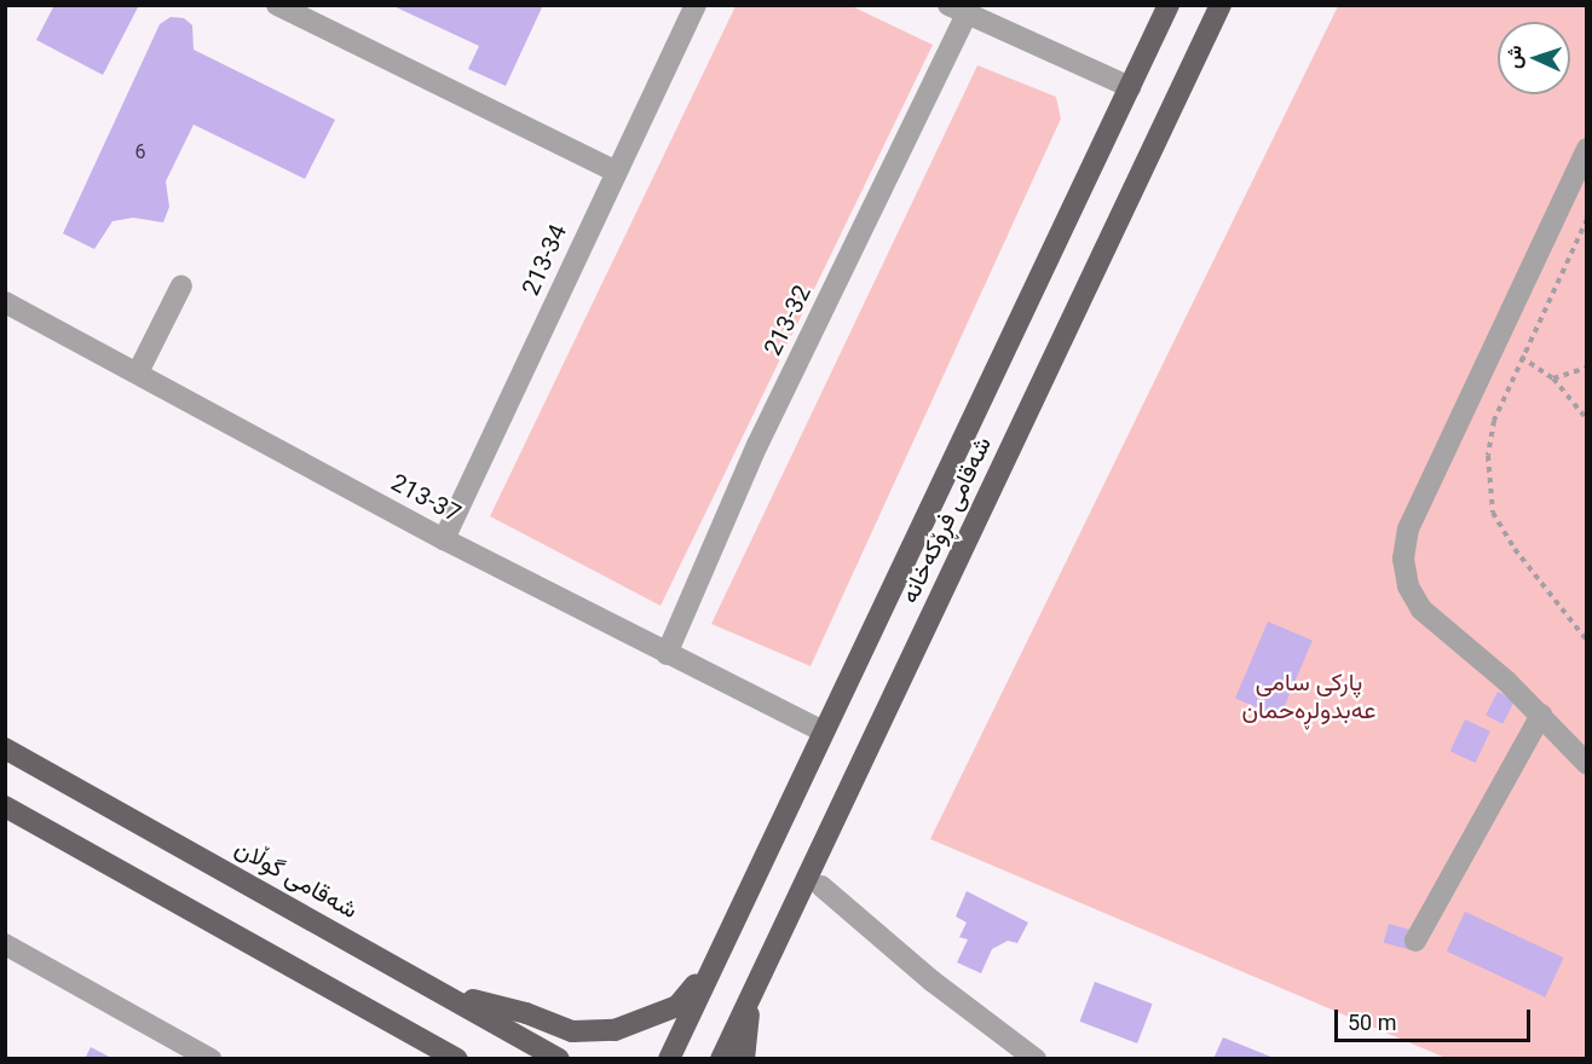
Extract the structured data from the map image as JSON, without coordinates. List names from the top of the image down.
{
  "streets": {
    "main road": ["شەقامی فڕۆکەخانە", "شەقامی گوڵان"],
    "street": ["213-34", "213-32", "213-37"]
  },
  "crossings": [
    ["213-34", "213-37"],
    ["213-32", "213-37"],
    ["213-37", "شەقامی فڕۆکەخانە"]
  ],
  "parks": ["پارکی سامی عەبدولڕەحمان"],
  "house_numbers": ["6"],
  "scale_bar": "50 m",
  "north": "left"
}
